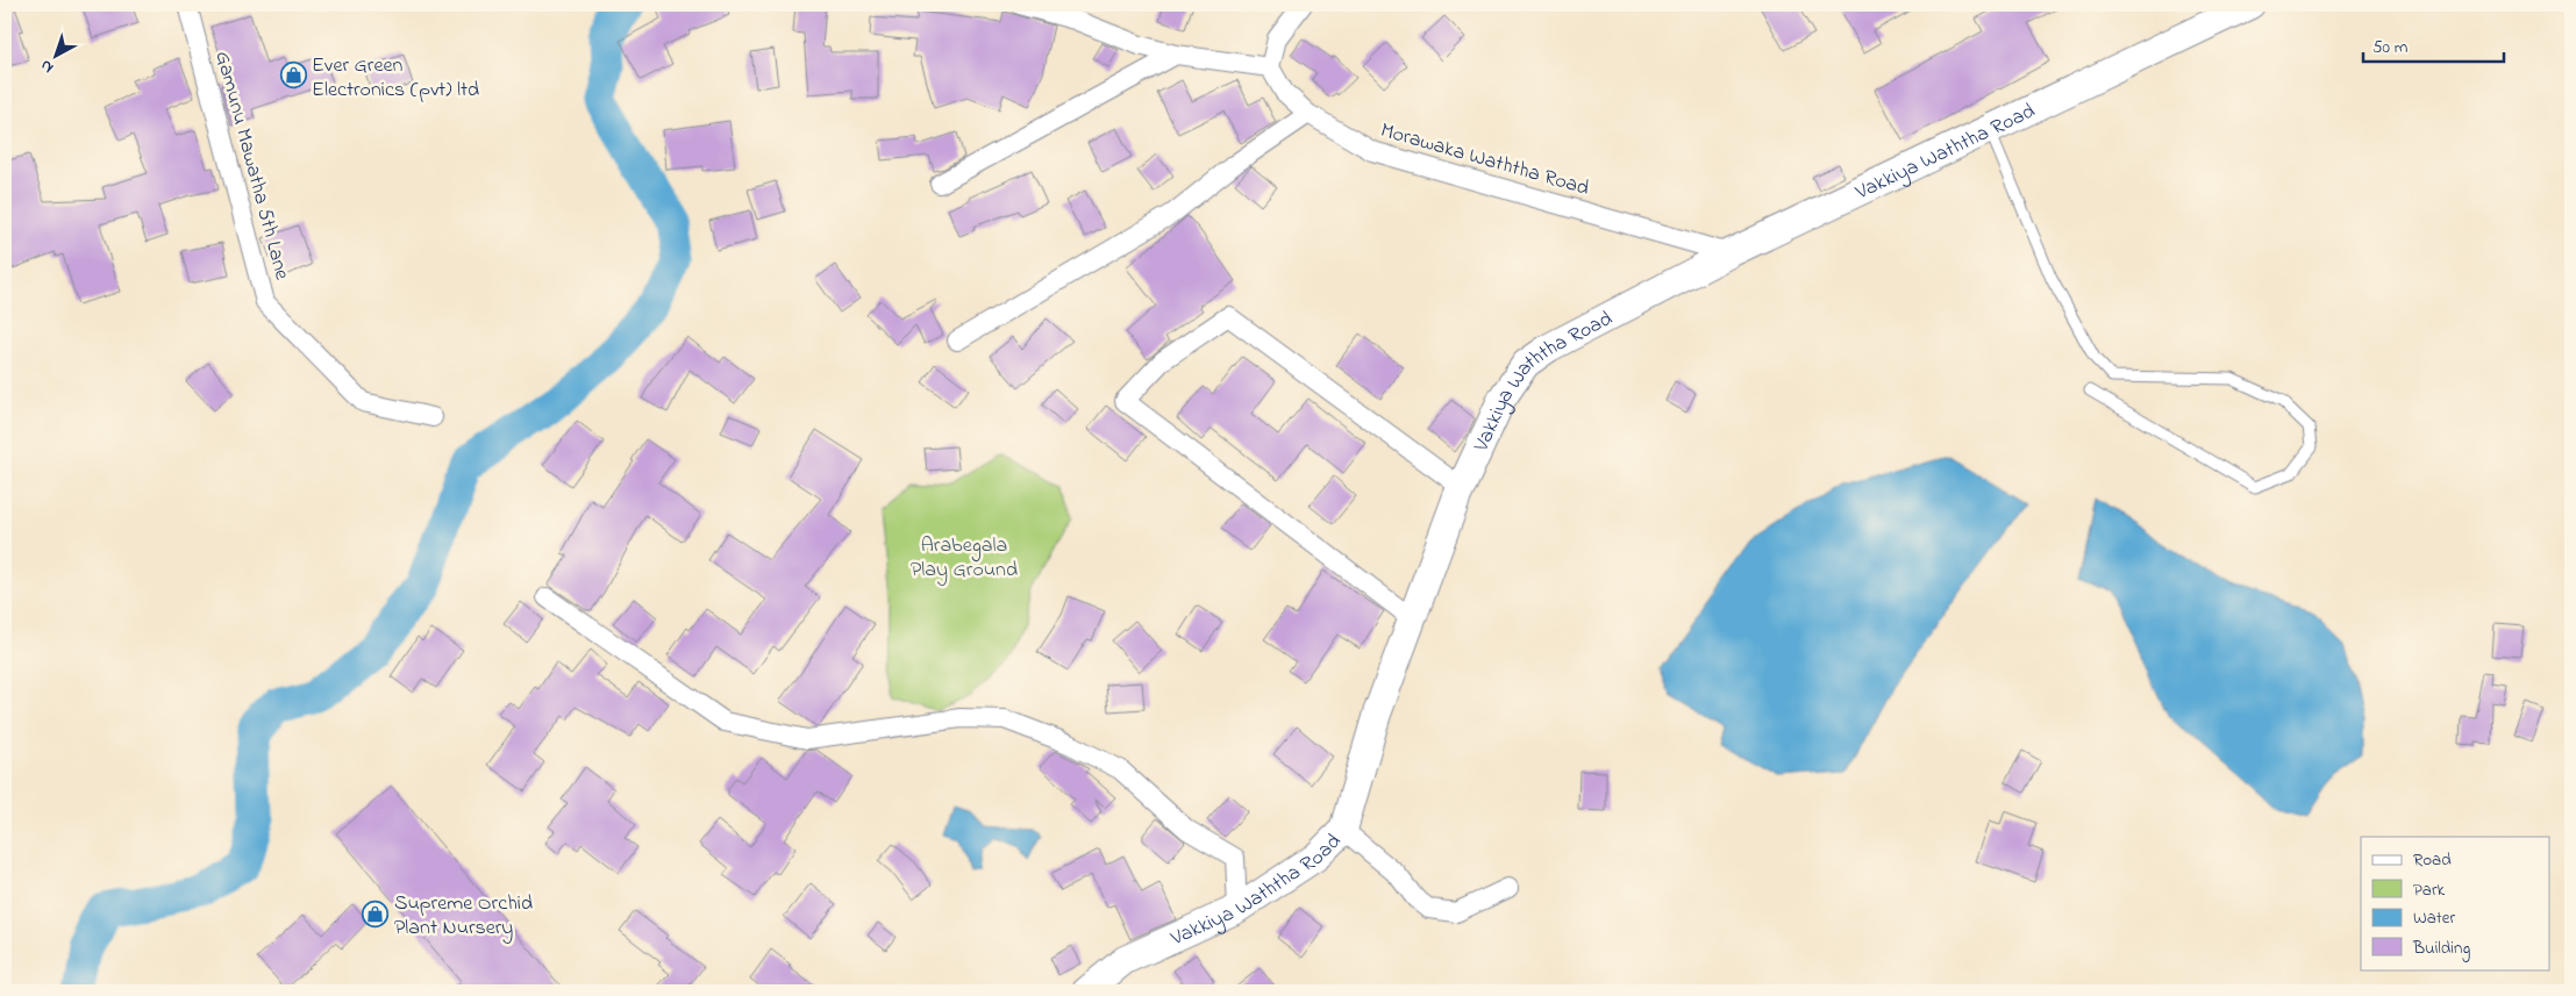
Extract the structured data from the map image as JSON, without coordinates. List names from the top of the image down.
{
  "streets": {
    "street": ["Vakkiya Waththa Road", "Morawaka Waththa Road", "Gamunu Mawatha 5th Lane"]
  },
  "crossings": [
    ["Vakkiya Waththa Road", "Morawaka Waththa Road"]
  ],
  "parks": ["Arabegala Play Ground"],
  "places": {
    "shop": ["Ever Green Electronics (pvt) ltd", "Supreme Orchid Plant Nursery"]
  },
  "legend": [
    "Road",
    "Park",
    "Water",
    "Building"
  ],
  "scale_bar": "50 m",
  "north": "bottom left"
}
